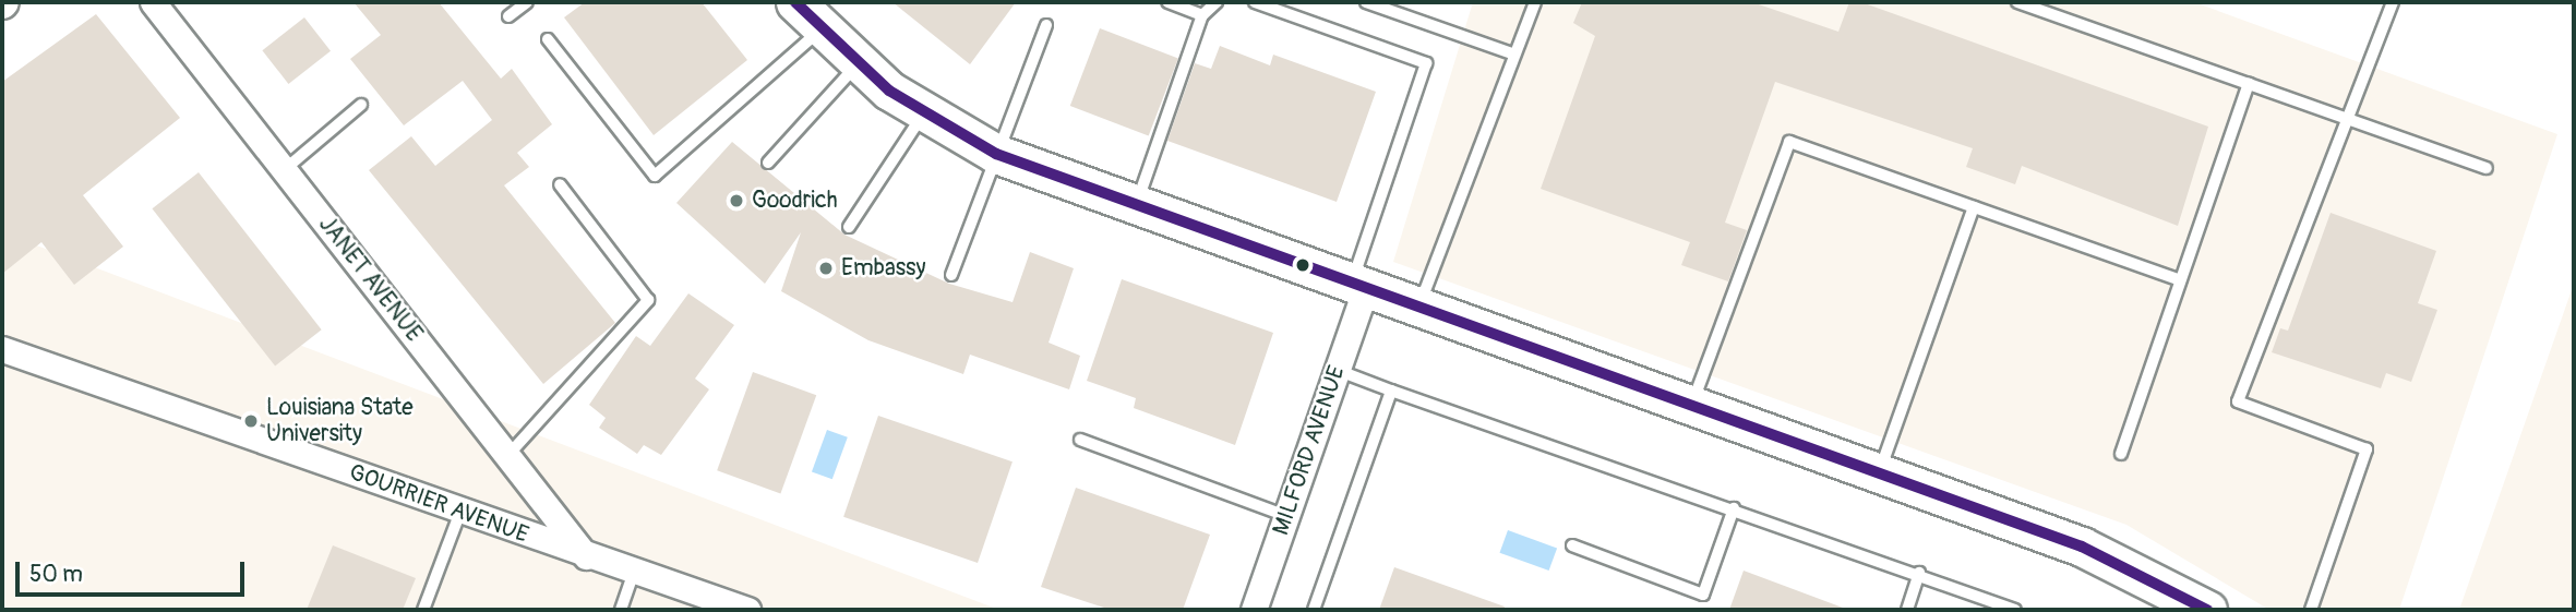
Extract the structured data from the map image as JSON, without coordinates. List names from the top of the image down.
{
  "streets": {
    "street": ["JANET AVENUE", "MILFORD AVENUE", "GOURRIER AVENUE"]
  },
  "crossings": [
    ["JANET AVENUE", "GOURRIER AVENUE"]
  ],
  "places": ["Goodrich", "Embassy", "Louisiana State University"],
  "scale_bar": "50 m"
}
